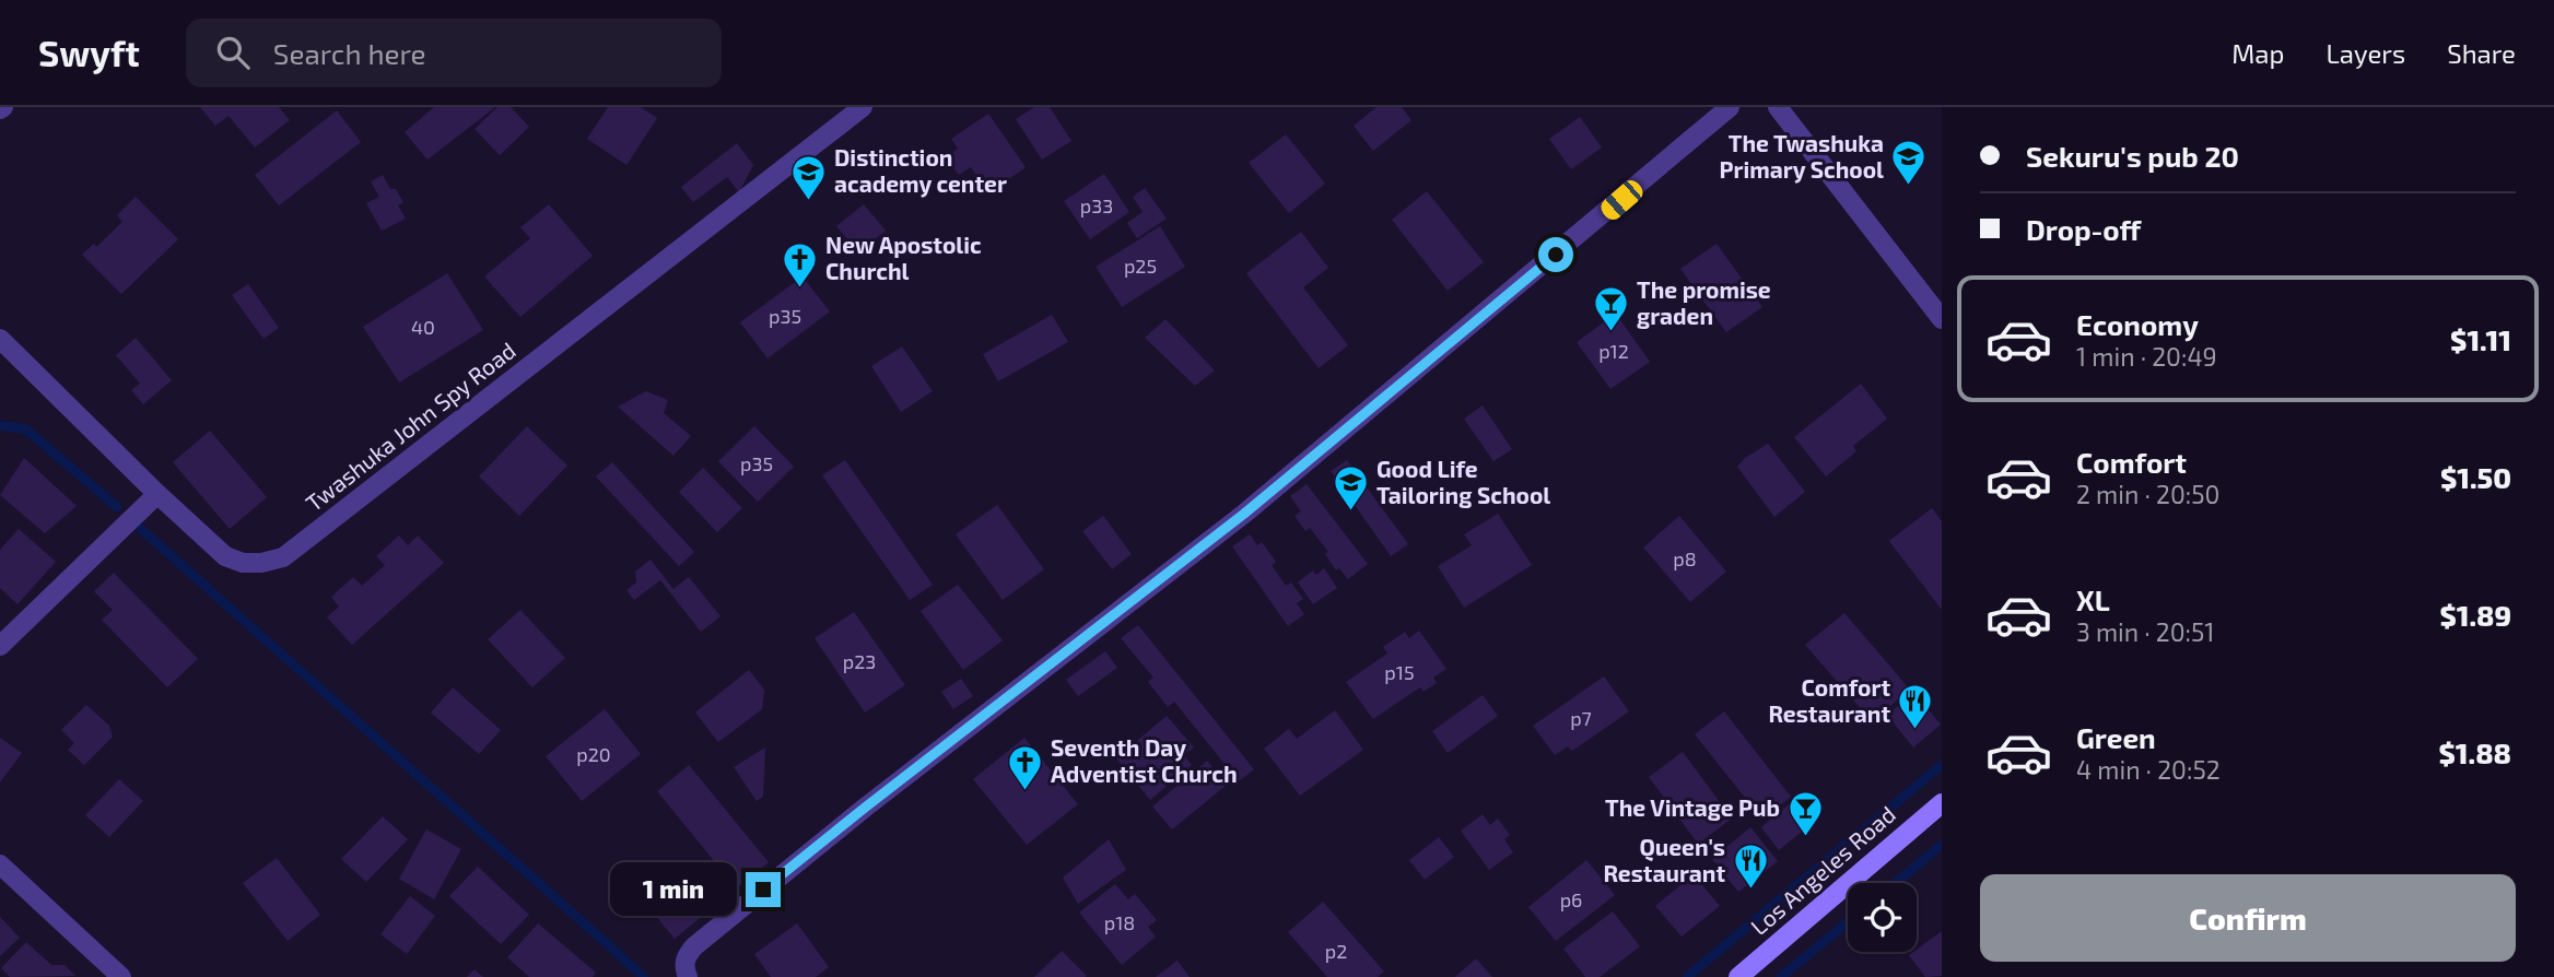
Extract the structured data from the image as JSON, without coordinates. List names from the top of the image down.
{
  "streets": {
    "main road": ["Los Angeles Road"],
    "street": ["Twashuka John Spy Road"]
  },
  "places": {
    "school or university": ["The Twashuka Primary School", "Distinction academy center", "Good Life Tailoring School"],
    "church": ["New Apostolic Churchl", "Seventh Day Adventist Church"],
    "bar": ["The promise graden", "The Vintage Pub"],
    "restaurant": ["Comfort Restaurant", "Queen's Restaurant"]
  },
  "house_numbers": [
    "p33",
    "p25",
    "p35",
    "40",
    "p12",
    "p35",
    "p8",
    "p23",
    "p15",
    "p7",
    "p20",
    "p6",
    "p18",
    "p2"
  ],
  "page": {
    "header": "Swyft",
    "search": "Search here",
    "nav": ["Map", "Layers", "Share"],
    "banner": ["Sekuru's pub 20", "Drop-off"],
    "list": [
      {
        "name": "Economy",
        "note": "1 min · 20:49",
        "value": "$1.11"
      },
      {
        "name": "Comfort",
        "note": "2 min · 20:50",
        "value": "$1.50"
      },
      {
        "name": "XL",
        "note": "3 min · 20:51",
        "value": "$1.89"
      },
      {
        "name": "Green",
        "note": "4 min · 20:52",
        "value": "$1.88"
      }
    ],
    "buttons": "Confirm",
    "bubble": "1 min"
  }
}
